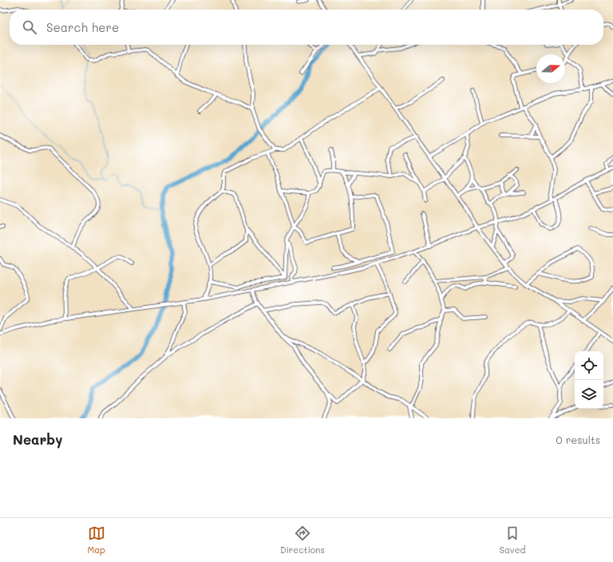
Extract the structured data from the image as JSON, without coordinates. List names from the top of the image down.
{
  "north": "right",
  "page": {
    "search": "Search here",
    "heading": ["Nearby", "0 results"],
    "nav": ["Map", "Directions", "Saved"]
  }
}
